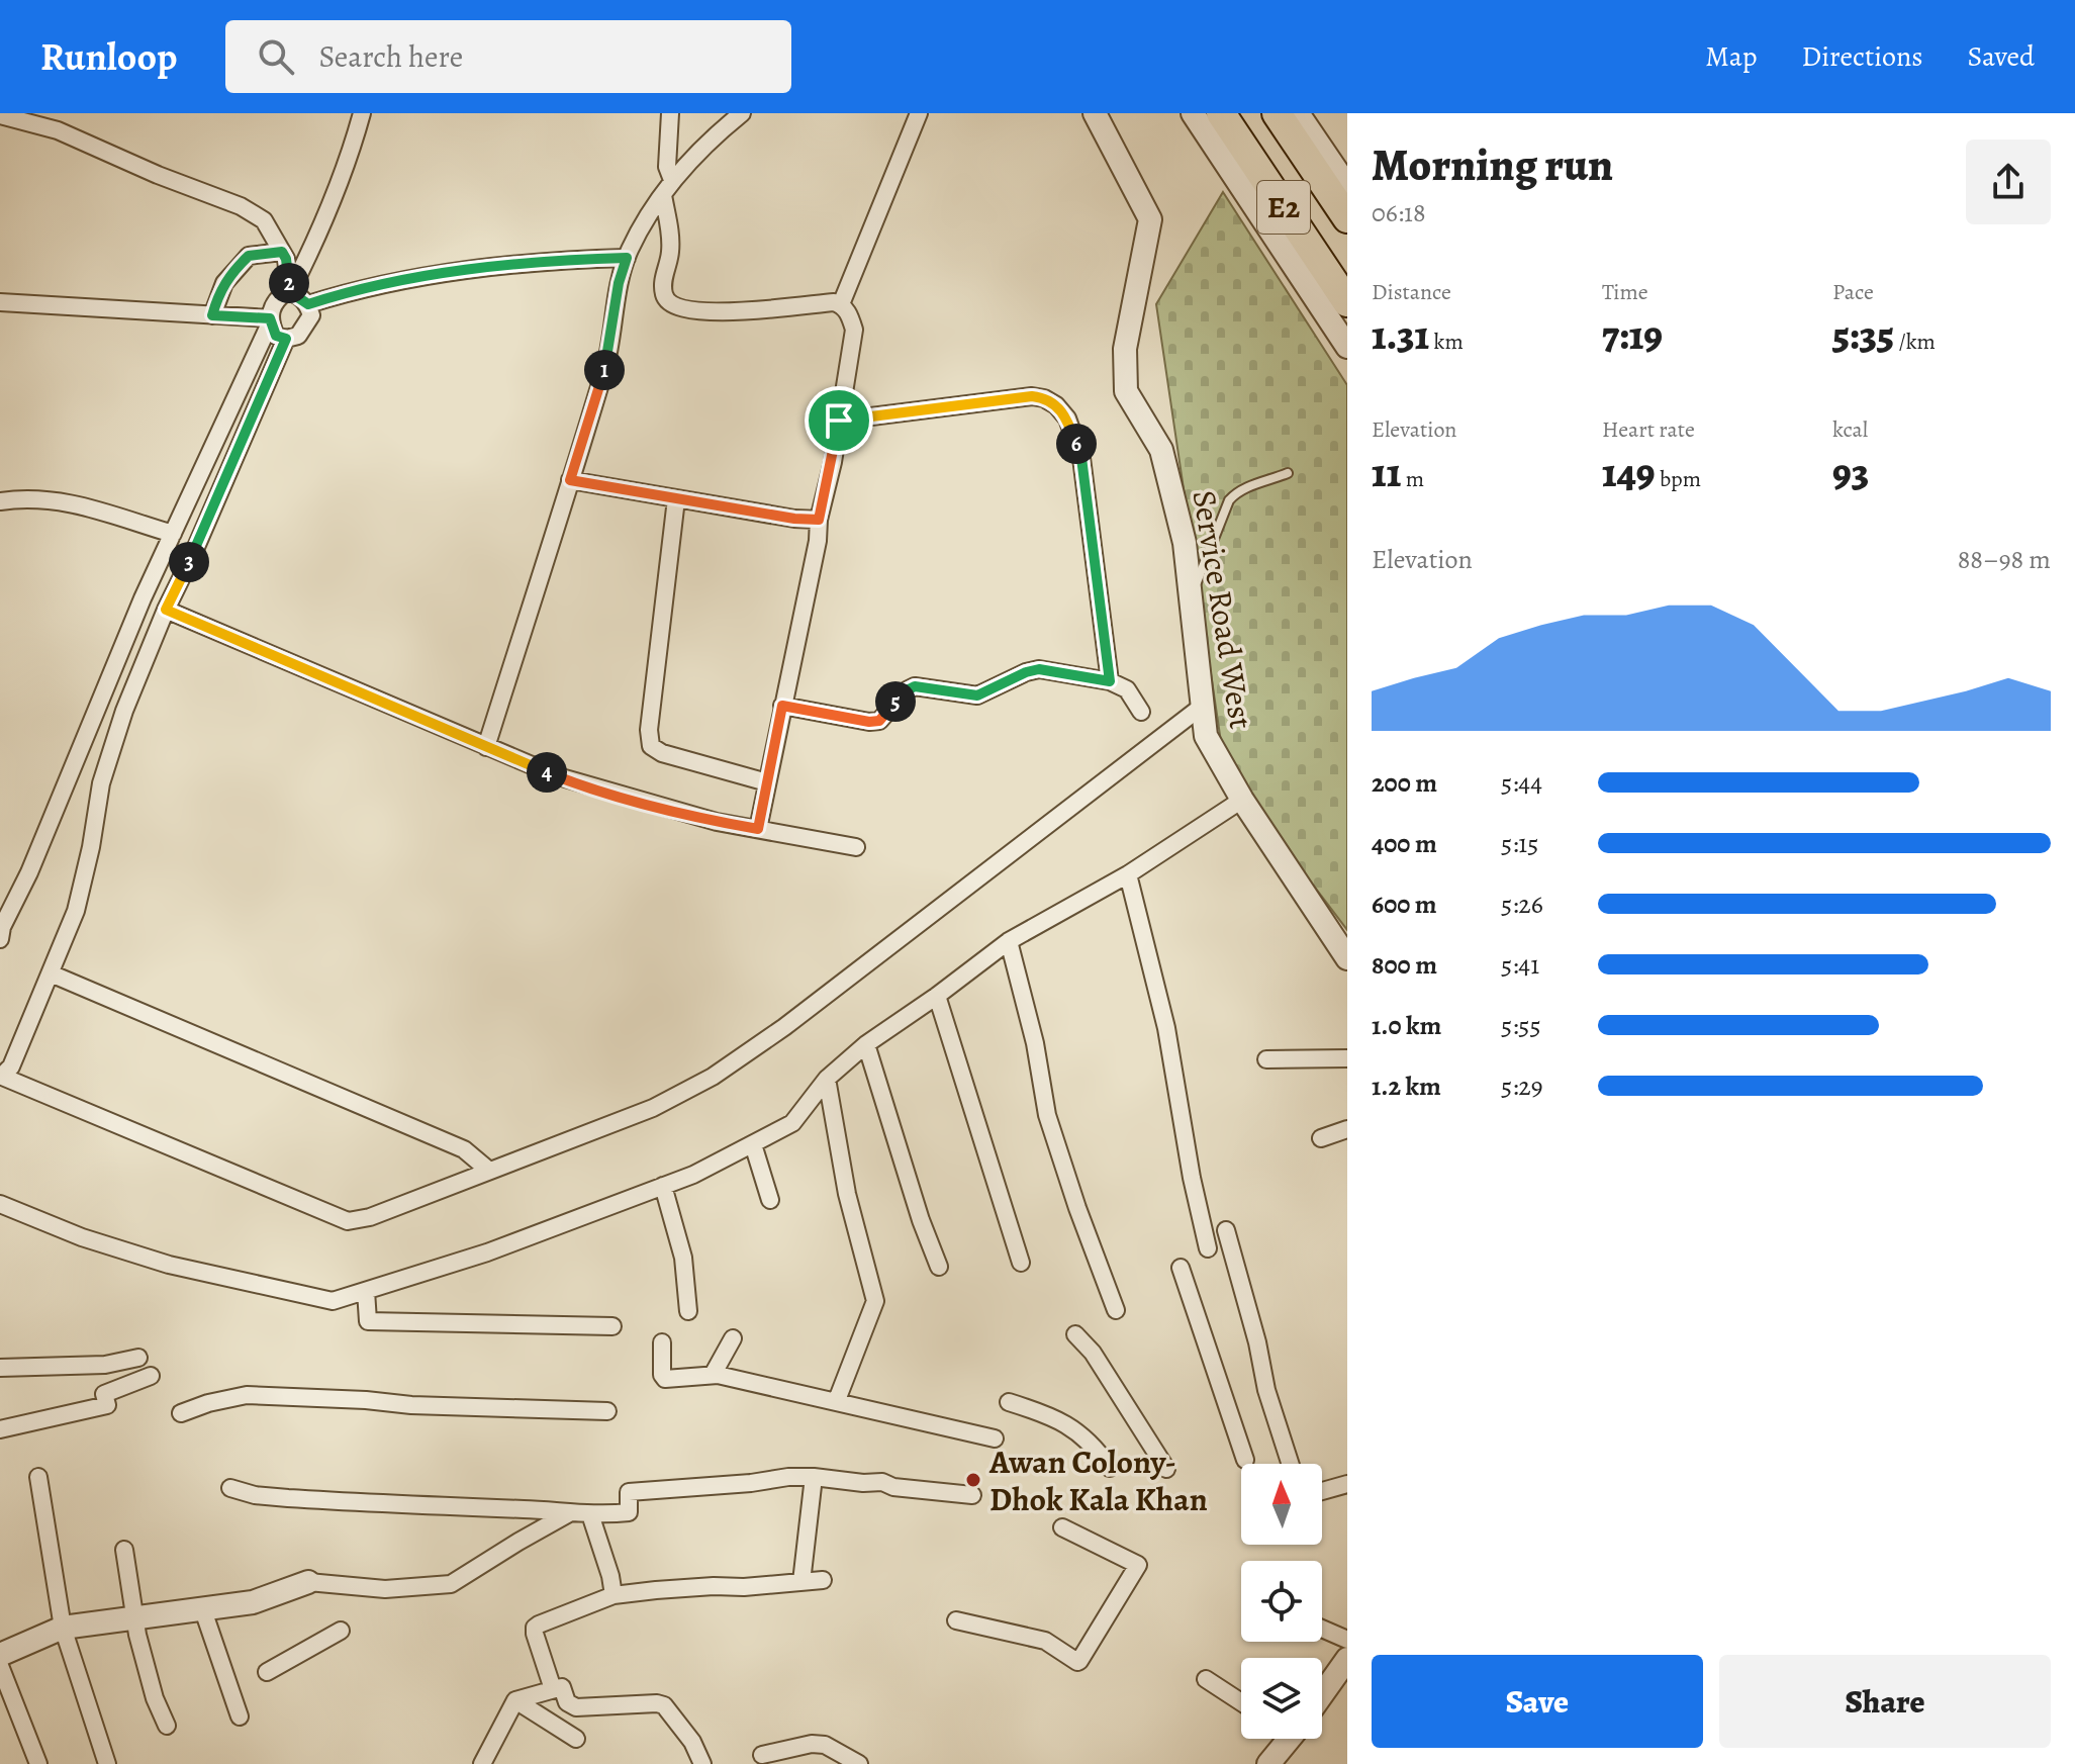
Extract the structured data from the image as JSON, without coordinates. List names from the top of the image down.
{
  "streets": {
    "highway": ["E2"],
    "street": ["Service Road West"]
  },
  "places": ["Awan Colony- Dhok Kala Khan"],
  "north": "top",
  "page": {
    "header": "Runloop",
    "search": "Search here",
    "nav": ["Map", "Directions", "Saved"],
    "heading": ["Morning run", "06:18"],
    "stats": [
      ["Distance", "1.31 km"],
      ["Time", "7:19"],
      ["Pace", "5:35 /km"],
      ["Elevation", "11 m"],
      ["Heart rate", "149 bpm"],
      ["kcal", "93"]
    ],
    "pins": [
      "2",
      "1",
      "6",
      "3",
      "5",
      "4"
    ],
    "chart": ["Elevation", "88–98 m"],
    "list": [
      {
        "name": "200 m",
        "note": "5:44"
      },
      {
        "name": "400 m",
        "note": "5:15"
      },
      {
        "name": "600 m",
        "note": "5:26"
      },
      {
        "name": "800 m",
        "note": "5:41"
      },
      {
        "name": "1.0 km",
        "note": "5:55"
      },
      {
        "name": "1.2 km",
        "note": "5:29"
      }
    ],
    "buttons": ["Save", "Share"]
  }
}
